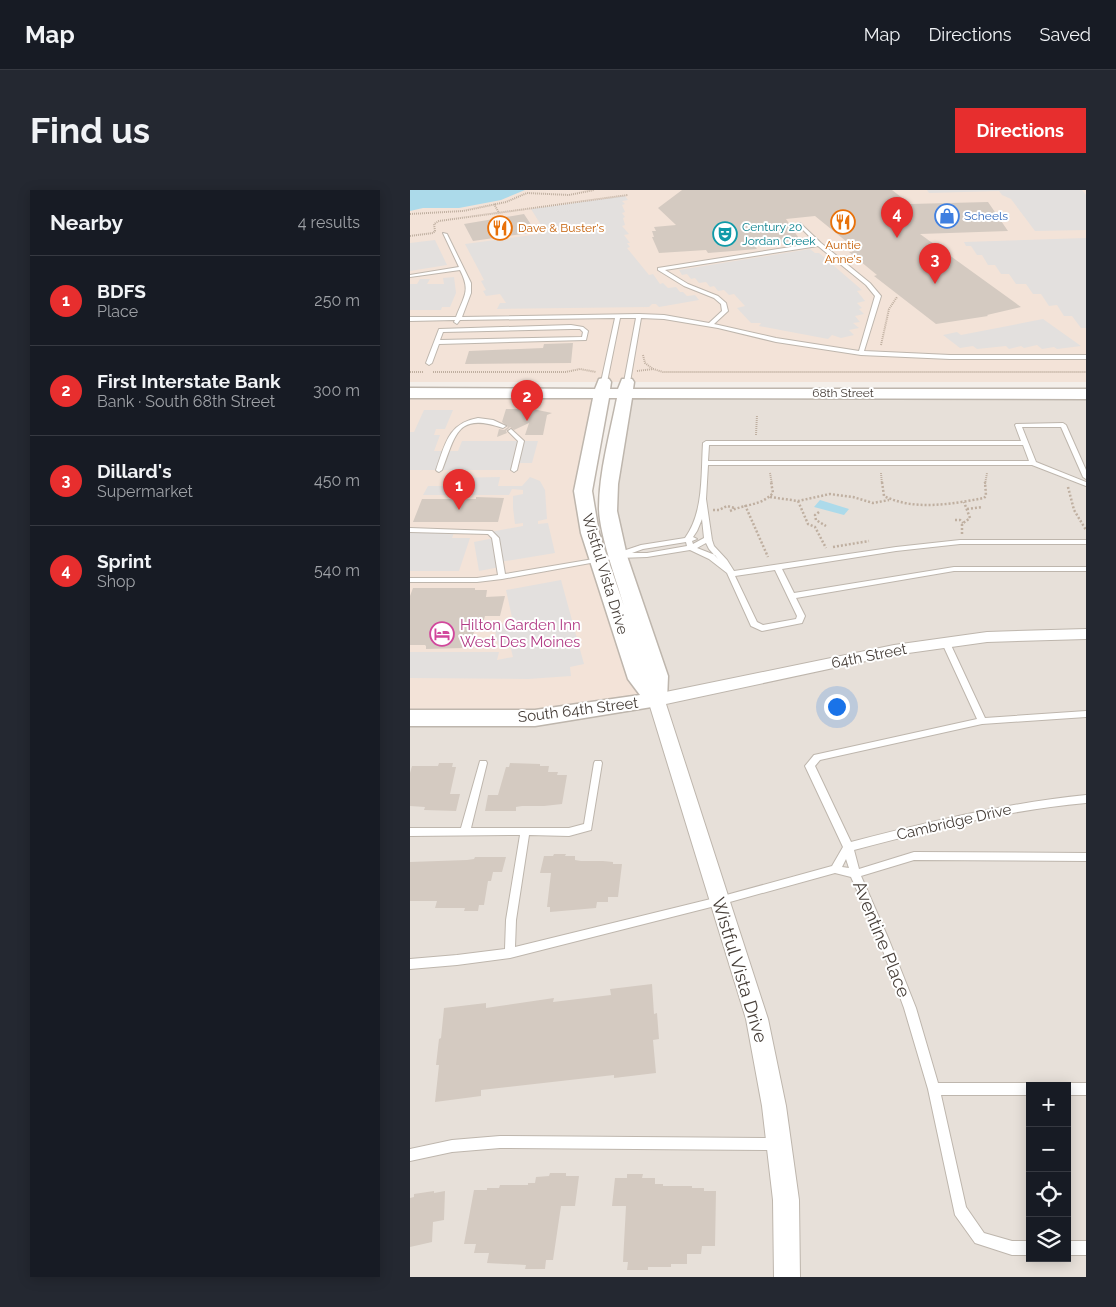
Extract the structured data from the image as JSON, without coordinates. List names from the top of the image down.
{
  "streets": {
    "street": [
      "68th Street",
      "Wistful Vista Drive",
      "64th Street",
      "South 64th Street"
    ],
    "lane": ["Cambridge Drive", "Aventine Place"]
  },
  "crossings": [
    ["68th Street", "Wistful Vista Drive"],
    ["Wistful Vista Drive", "64th Street"],
    ["Wistful Vista Drive", "South 64th Street"],
    ["64th Street", "South 64th Street"],
    ["Cambridge Drive", "Aventine Place"]
  ],
  "places": {
    "shop": ["Scheels"],
    "restaurant": ["Auntie Anne's", "Dave & Buster's"],
    "theatre": ["Century 20 Jordan Creek"],
    "hotel": ["Hilton Garden Inn West Des Moines"]
  },
  "page": {
    "header": "Map",
    "nav": ["Map", "Directions", "Saved"],
    "buttons": "Directions",
    "title": "Find us",
    "heading": ["Nearby", "4 results"],
    "pins": [
      "4",
      "3",
      "2",
      "1"
    ],
    "list": [
      {
        "mark": "1",
        "name": "BDFS",
        "note": "Place",
        "value": "250 m"
      },
      {
        "mark": "2",
        "name": "First Interstate Bank",
        "note": "Bank · South 68th Street",
        "value": "300 m"
      },
      {
        "mark": "3",
        "name": "Dillard's",
        "note": "Supermarket",
        "value": "450 m"
      },
      {
        "mark": "4",
        "name": "Sprint",
        "note": "Shop",
        "value": "540 m"
      }
    ],
    "map_buttons": ["+", "−"]
  }
}
